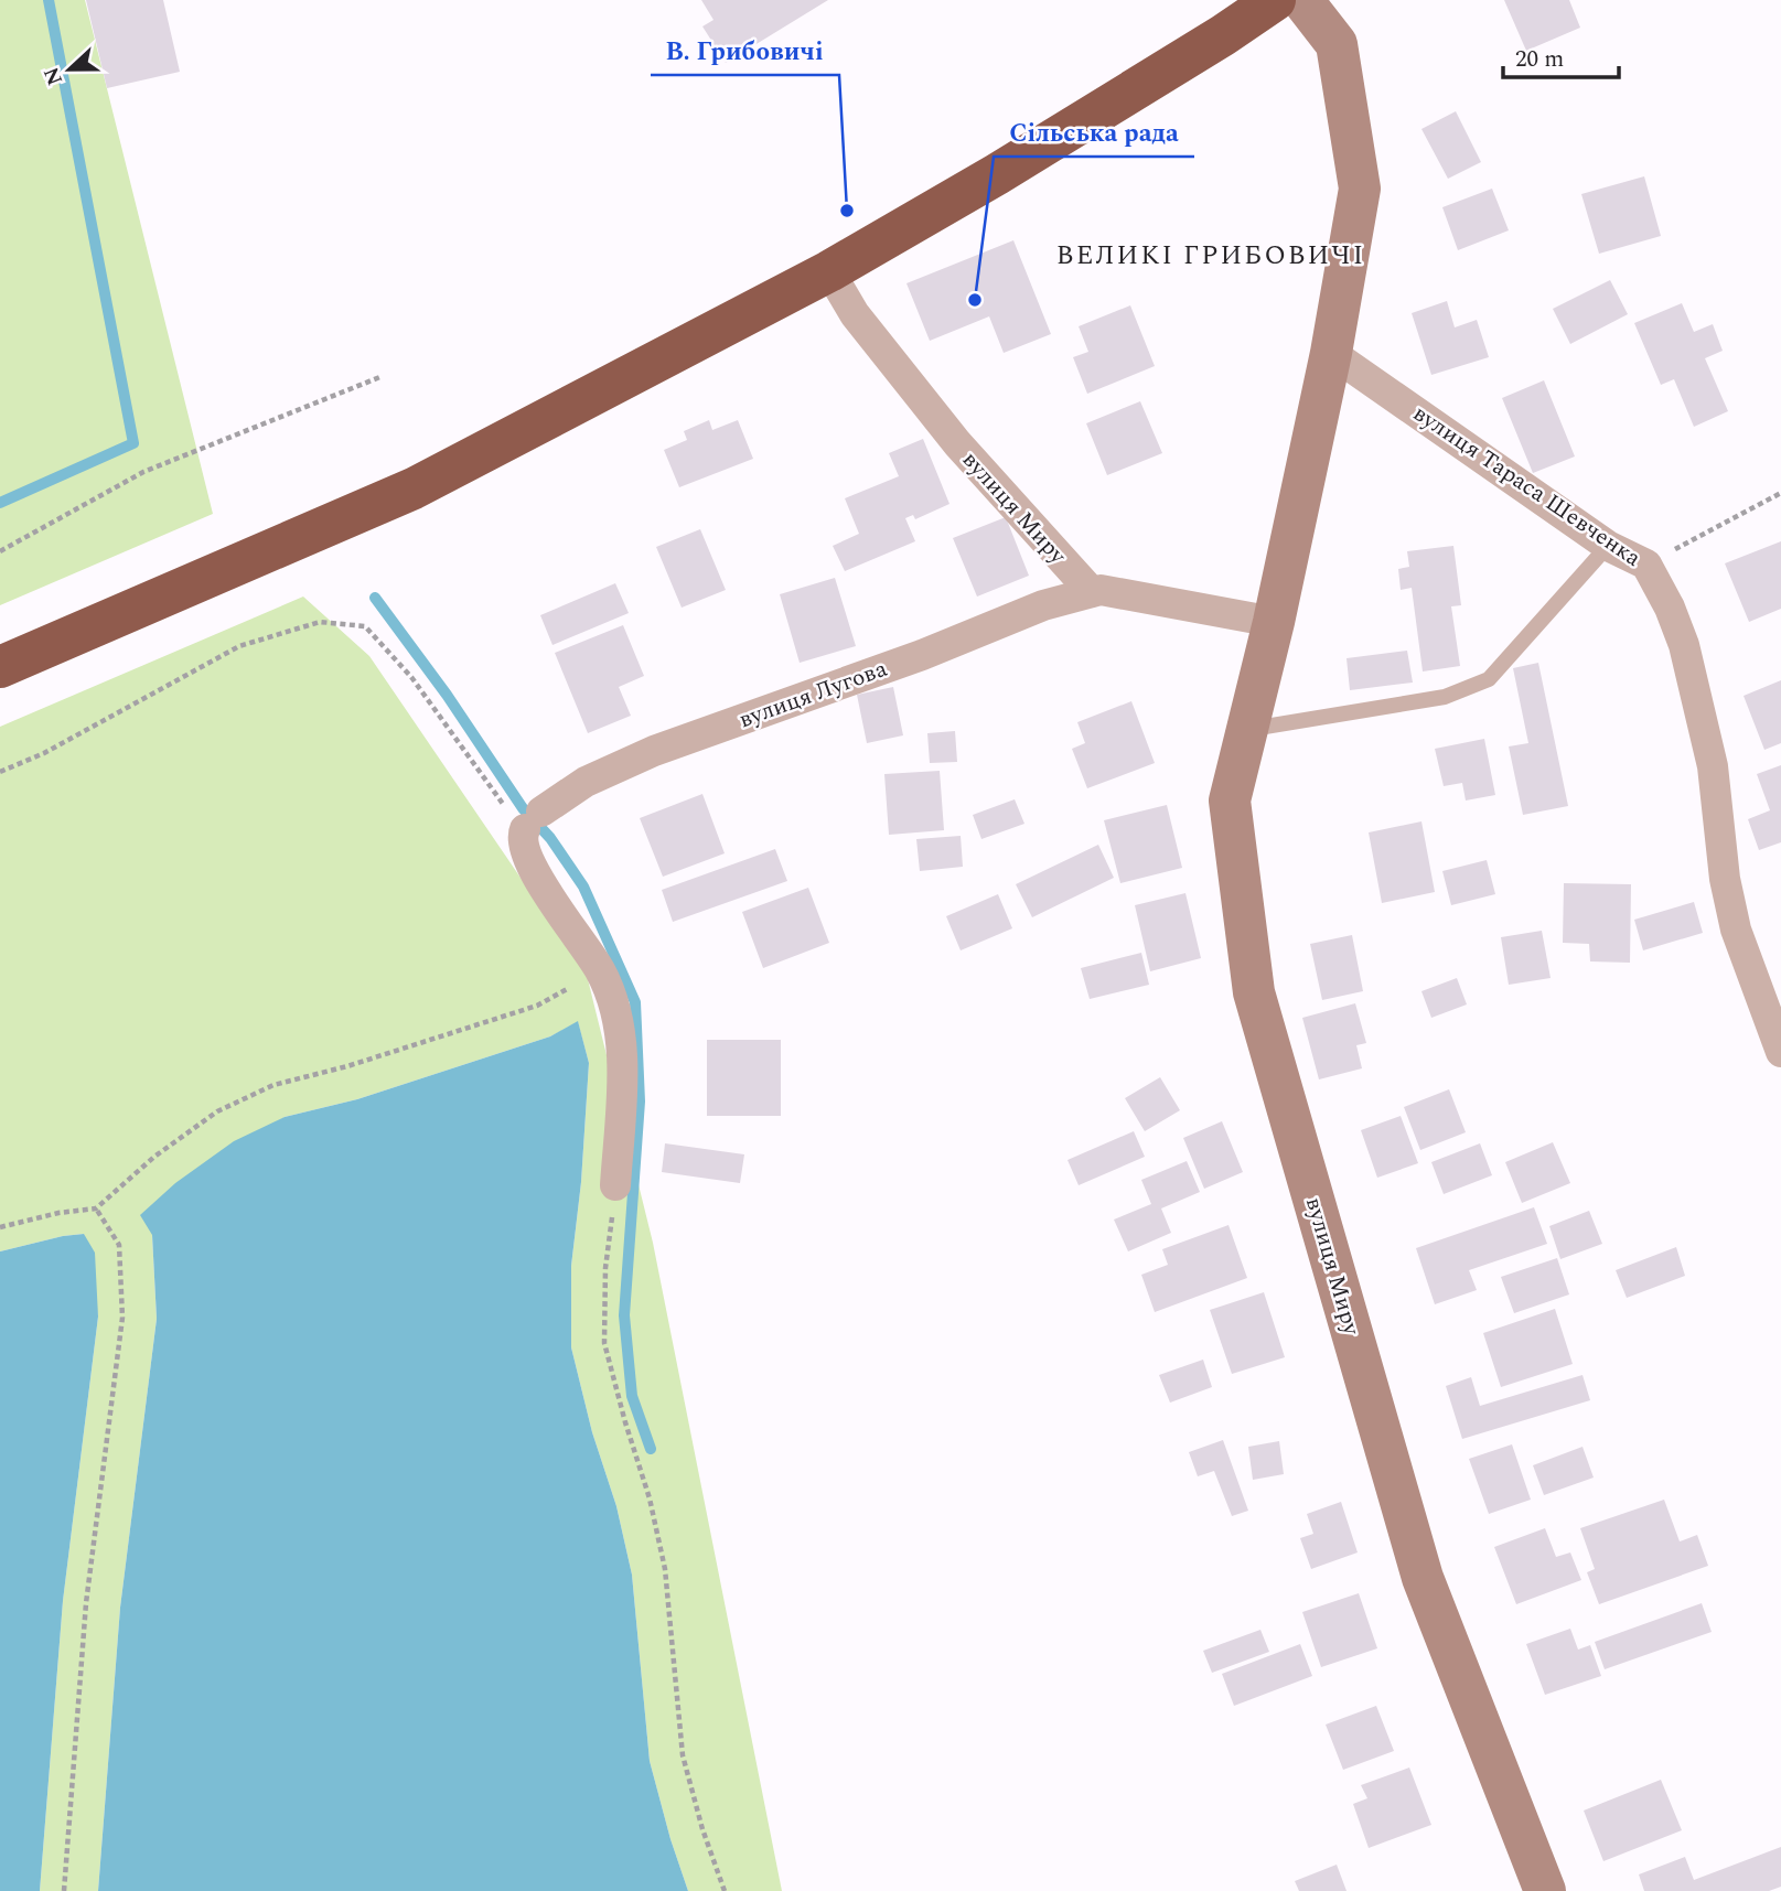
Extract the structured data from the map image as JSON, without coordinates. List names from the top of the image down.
{
  "streets": {
    "street": ["вулиця Тараса Шевченка", "вулиця Миру", "вулиця Лугова"]
  },
  "crossings": [
    ["вулиця Тараса Шевченка", "вулиця Миру"],
    ["вулиця Миру", "вулиця Лугова"]
  ],
  "districts": ["ВЕЛИКІ ГРИБОВИЧІ"],
  "places": ["В. Грибовичі", "Сільська рада"],
  "scale_bar": "20 m",
  "north": "left"
}
